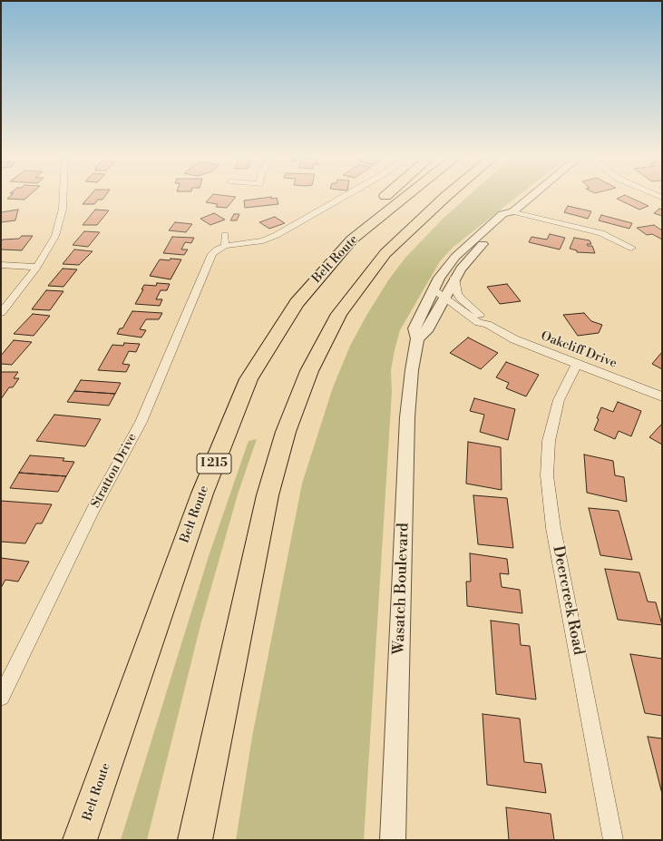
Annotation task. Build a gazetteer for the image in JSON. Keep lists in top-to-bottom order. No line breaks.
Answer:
{"streets":{"highway":["Belt Route","I 215"],"street":["Oakcliff Drive","Stratton Drive","Wasatch Boulevard","Deercreek Road"]},"crossings":[["Oakcliff Drive","Wasatch Boulevard"],["Oakcliff Drive","Deercreek Road"]]}
